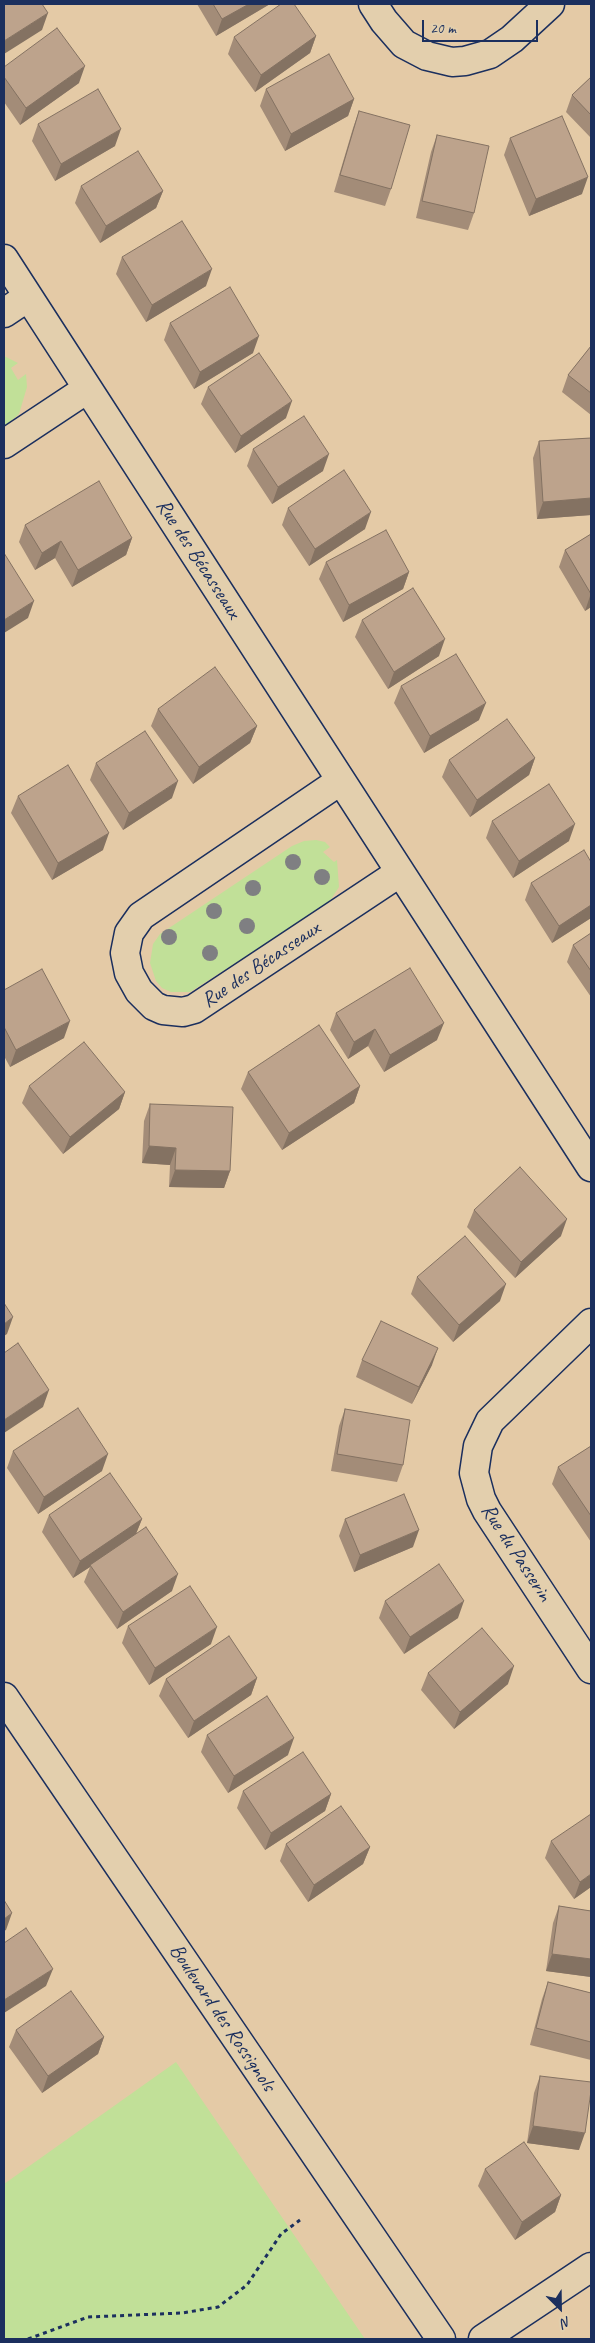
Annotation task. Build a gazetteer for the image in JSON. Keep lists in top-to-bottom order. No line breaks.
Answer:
{"streets":{"street":["Rue des Bécasseaux","Rue du Passerin","Boulevard des Rossignols"]},"scale_bar":"20 m","north":"bottom right"}
